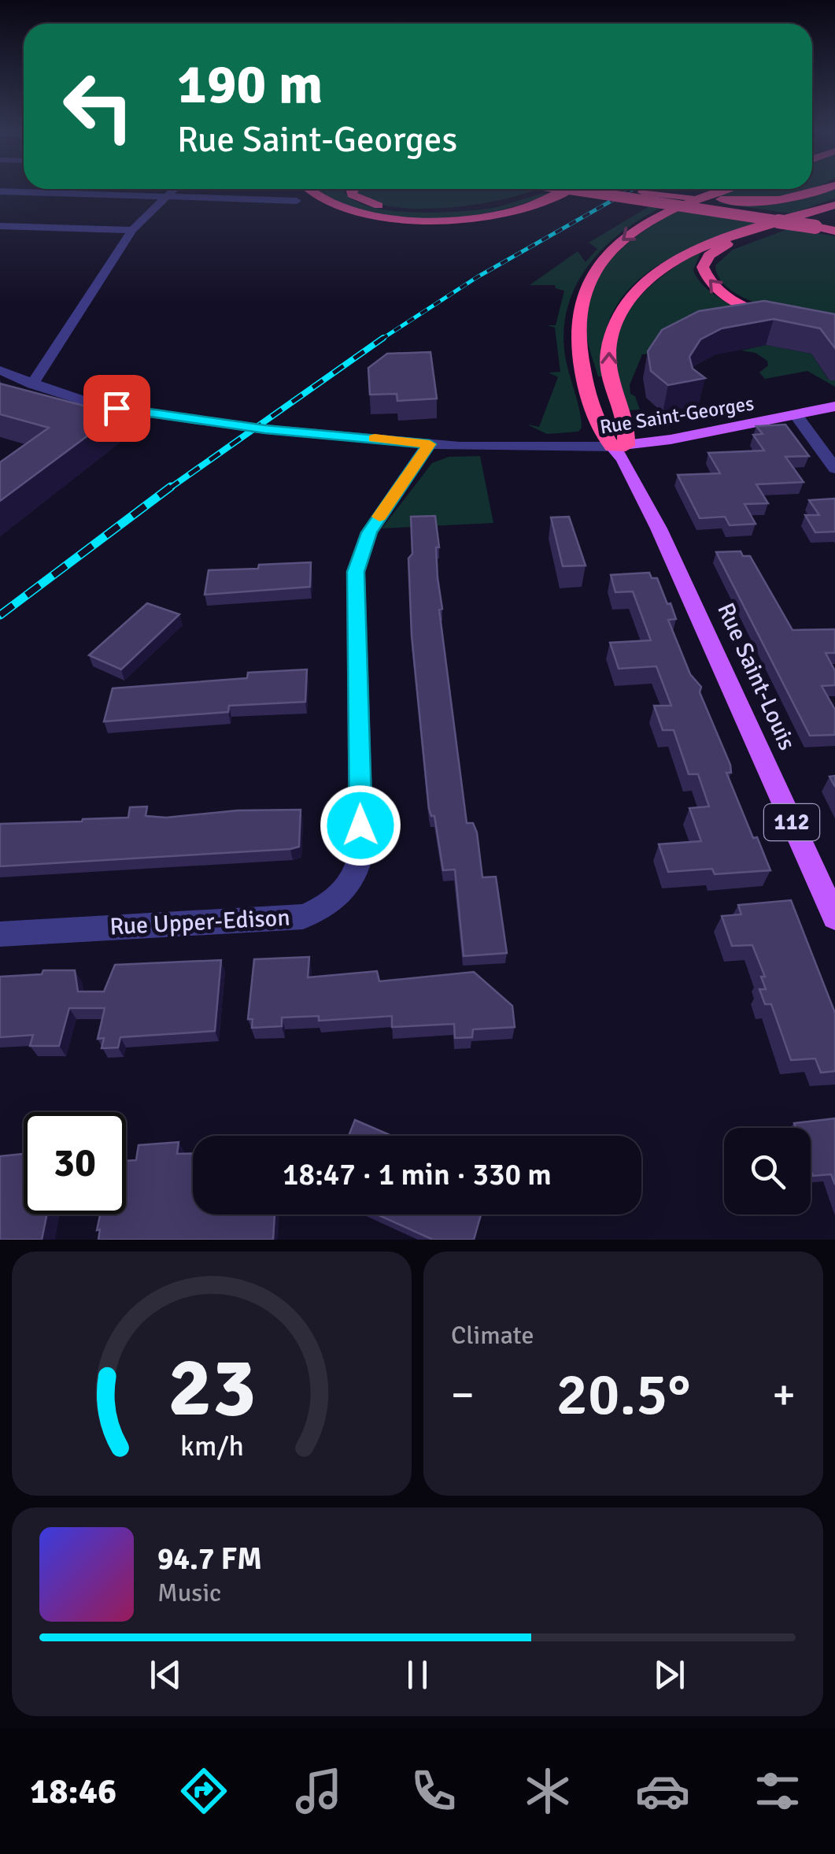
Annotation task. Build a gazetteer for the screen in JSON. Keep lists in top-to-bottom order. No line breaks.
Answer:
{"streets":{"main road":["Rue Saint-Georges","Rue Saint-Louis","112"],"street":["Rue Upper-Edison"]},"crossings":[["Rue Saint-Georges","Rue Saint-Louis"],["Rue Saint-Georges","Rue Upper-Edison"]],"page":{"turn":["190 m","Rue Saint-Georges"],"limit":"30","trip":"18:47 · 1 min · 330 m","tile":"Climate","heat":["−","20.5°","+"],"song":["94.7 FM","Music"],"tabs":"18:46","gauge":["23","km/h"]}}
